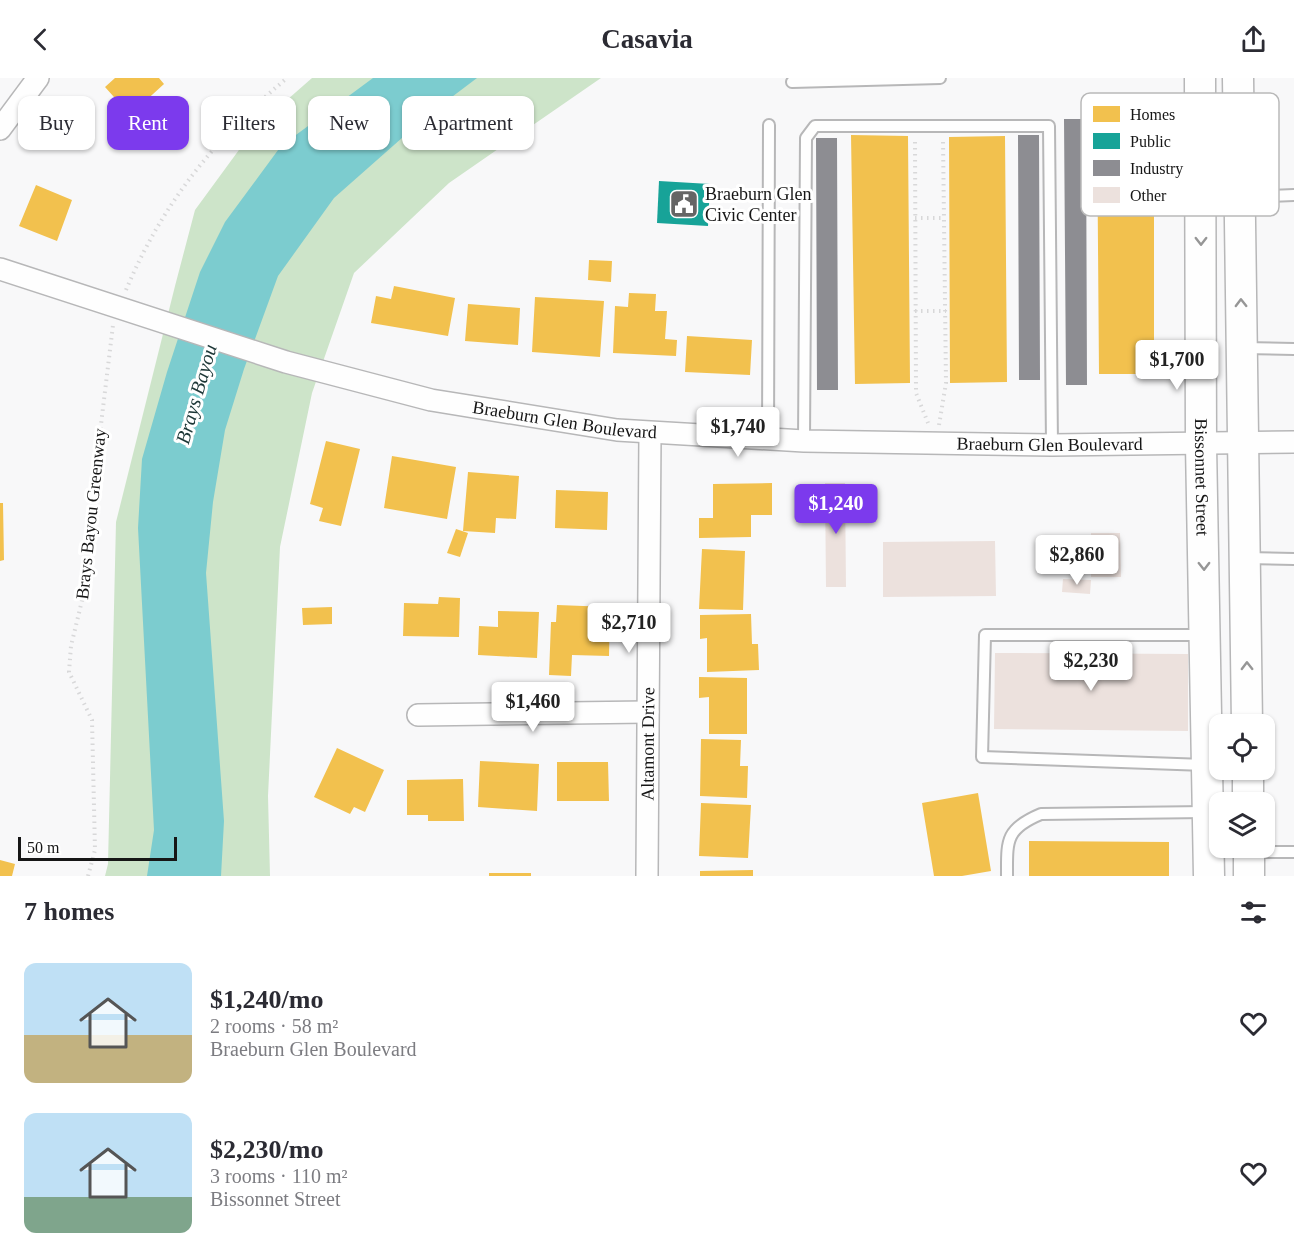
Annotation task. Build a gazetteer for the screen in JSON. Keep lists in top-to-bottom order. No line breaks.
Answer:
{"streets":{"main road":["Bissonnet Street"],"street":["Braeburn Glen Boulevard","Altamont Drive"],"path":["Brays Bayou Greenway"]},"crossings":[["Braeburn Glen Boulevard","Bissonnet Street"],["Braeburn Glen Boulevard","Altamont Drive"]],"water":["Brays Bayou"],"places":{"public building":["Braeburn Glen Civic Center"]},"legend":["Homes","Public","Industry","Other"],"scale_bar":"50 m","page":{"header":"Casavia","chip":["Buy","Rent","Filters","New","Apartment"],"price":["$1,700","$1,740","$1,240","$2,860","$2,710","$2,230","$1,460"],"scale":"50 m","heading":"7 homes","list":[{"name":"$1,240/mo","note":"2 rooms · 58 m² · Braeburn Glen Boulevard"},{"name":"$2,230/mo","note":"3 rooms · 110 m² · Bissonnet Street"}]}}
